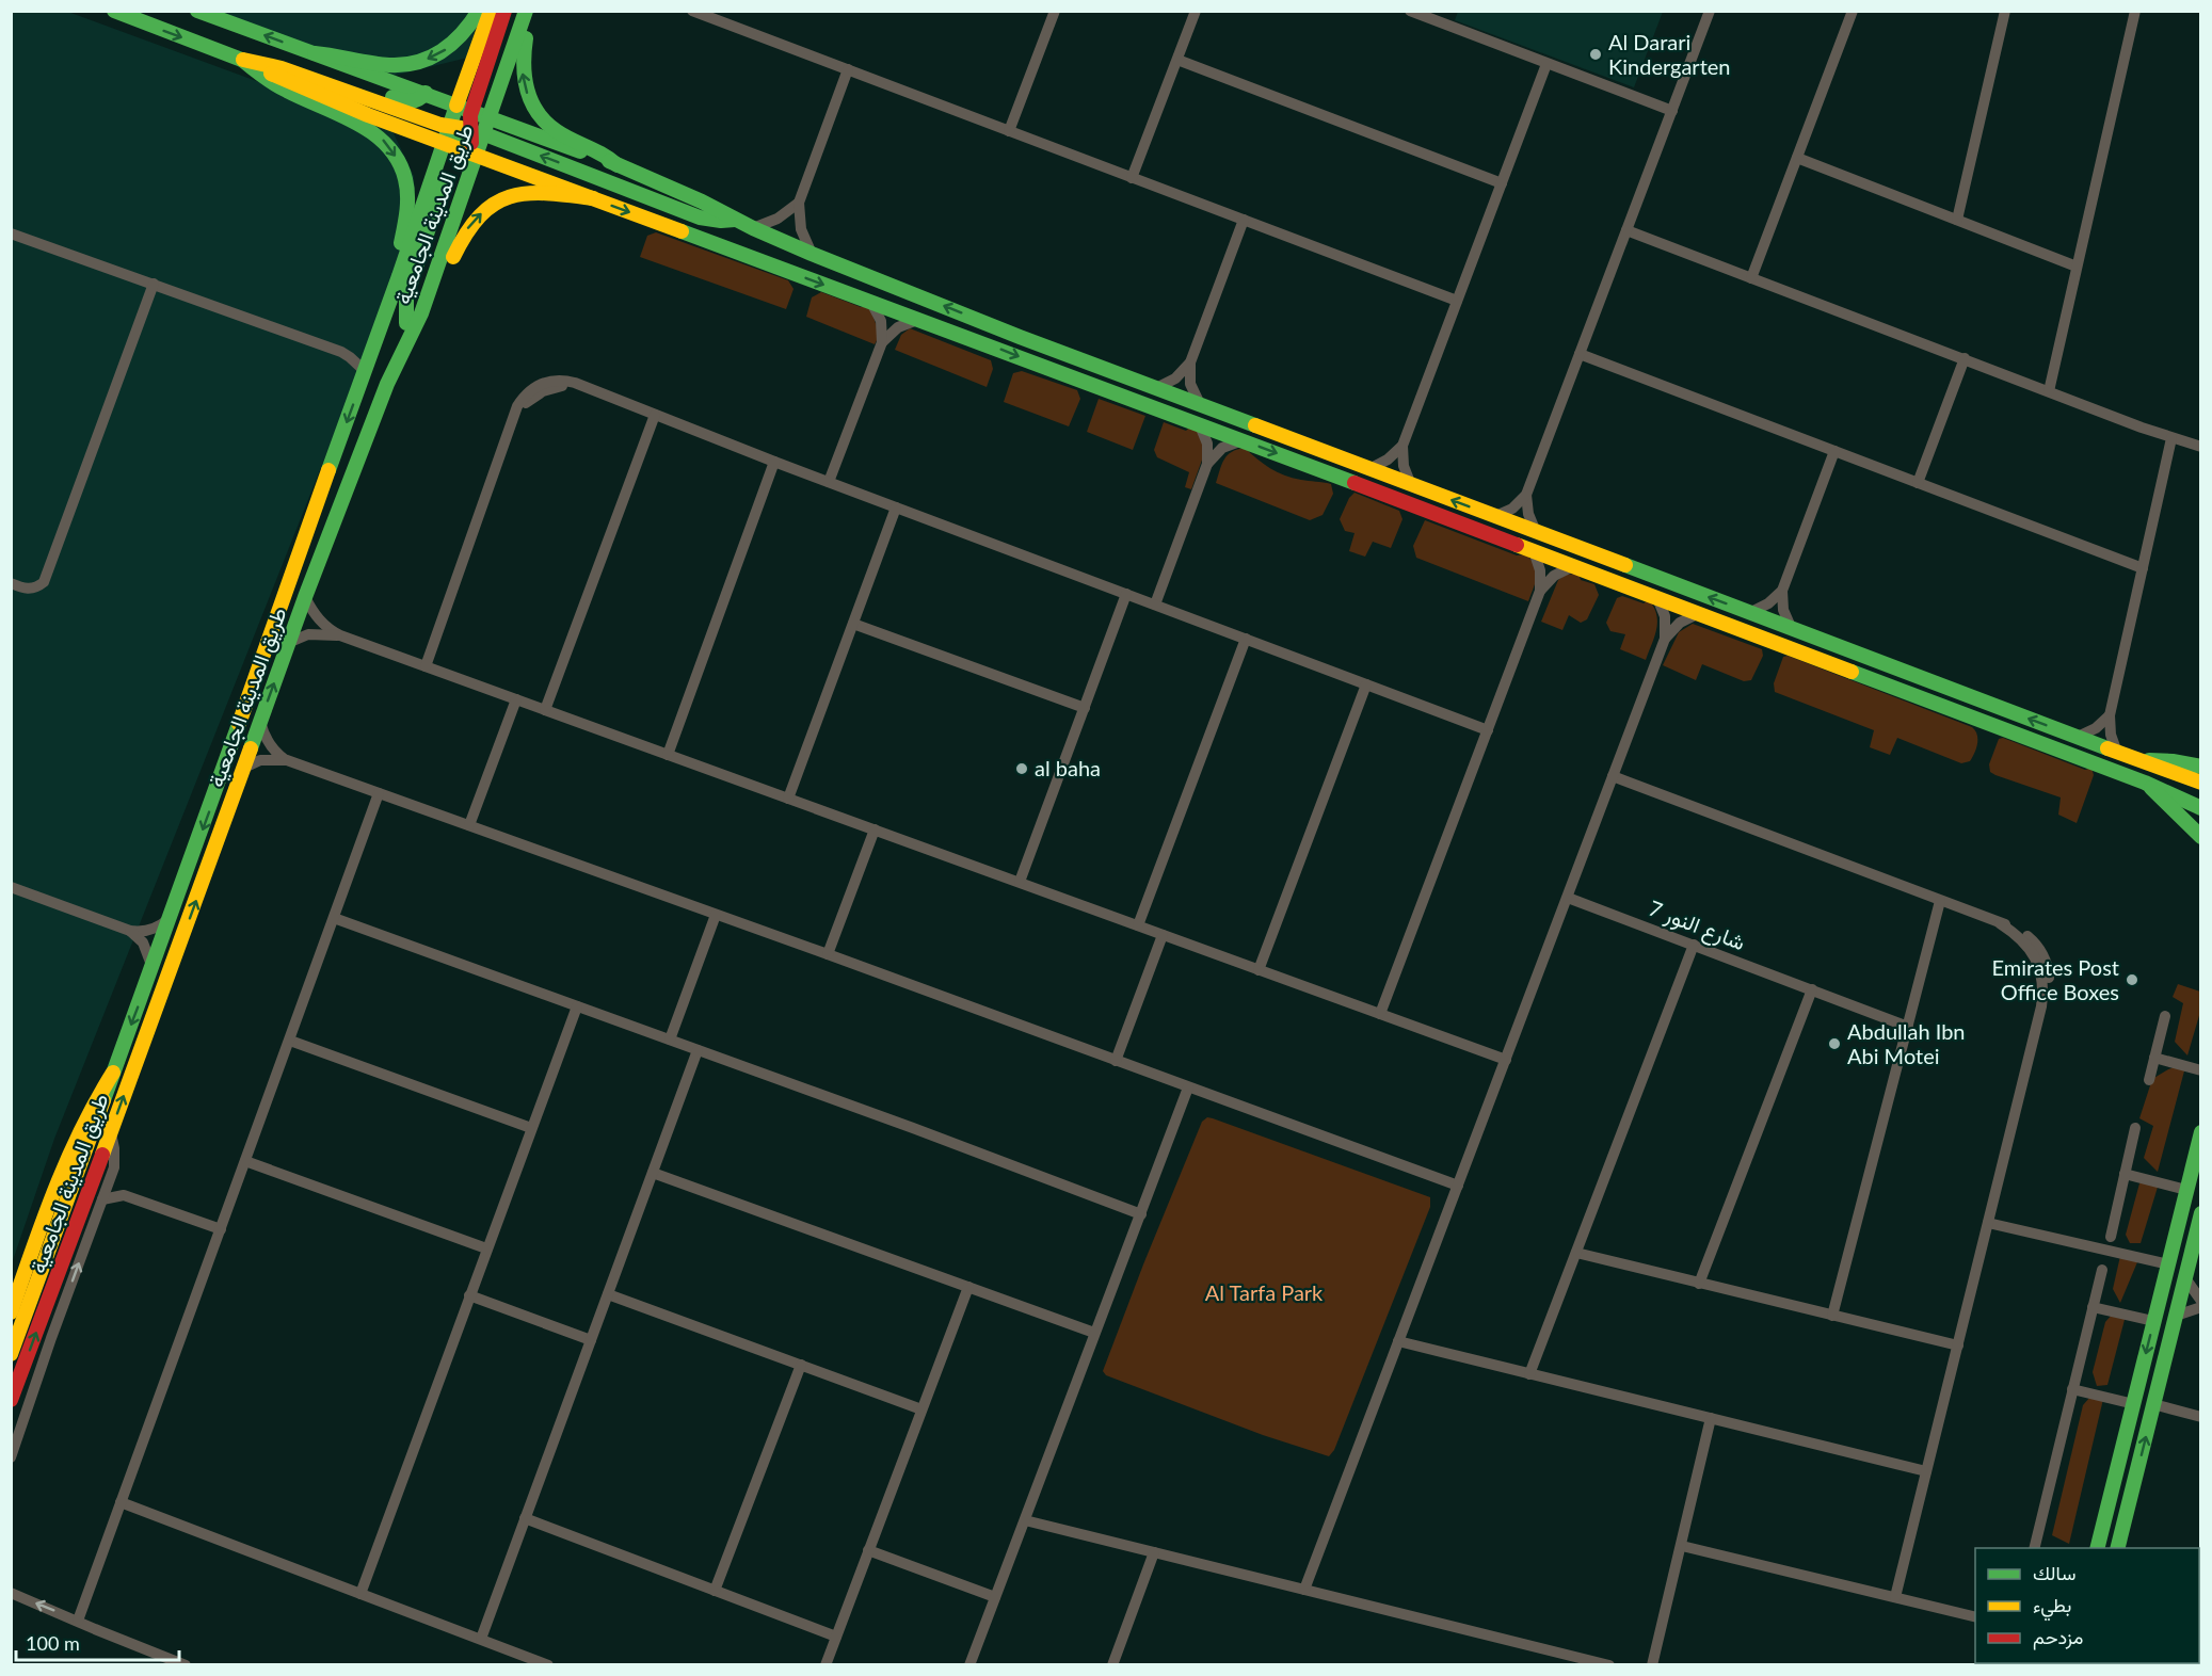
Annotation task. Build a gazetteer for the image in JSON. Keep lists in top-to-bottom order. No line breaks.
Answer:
{"streets":{"main road":["طريق المدينة الجامعية"],"street":["شارع النور 7"]},"parks":["Al Tarfa Park"],"places":["Al Darari Kindergarten","al baha","Emirates Post Office Boxes","Abdullah Ibn Abi Motei"],"legend":["سالك","بطيء","مزدحم"],"scale_bar":"100 m"}
